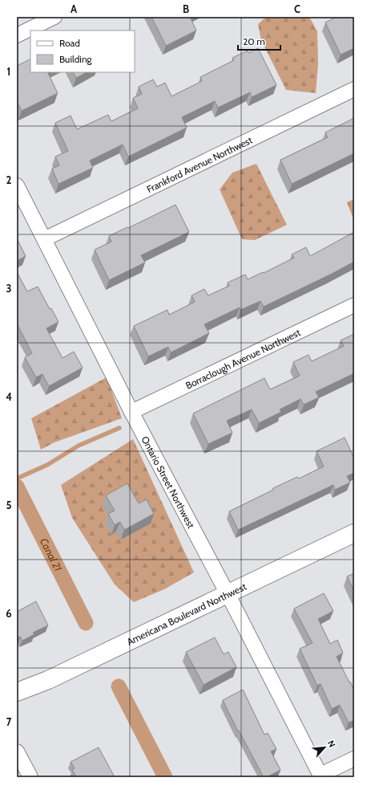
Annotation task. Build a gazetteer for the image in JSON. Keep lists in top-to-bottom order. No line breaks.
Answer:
{"streets":{"street":["Frankford Avenue Northwest","Borraclough Avenue Northwest","Ontario Street Northwest","Americana Boulevard Northwest"]},"crossings":[["Frankford Avenue Northwest","Ontario Street Northwest"],["Borraclough Avenue Northwest","Ontario Street Northwest"],["Ontario Street Northwest","Americana Boulevard Northwest"]],"water":["Canal 21"],"legend":["Road","Building"],"scale_bar":"20 m","north":"top right","grid":{"columns":["A","B","C"],"rows":["1","2","3","4","5","6","7"]}}
